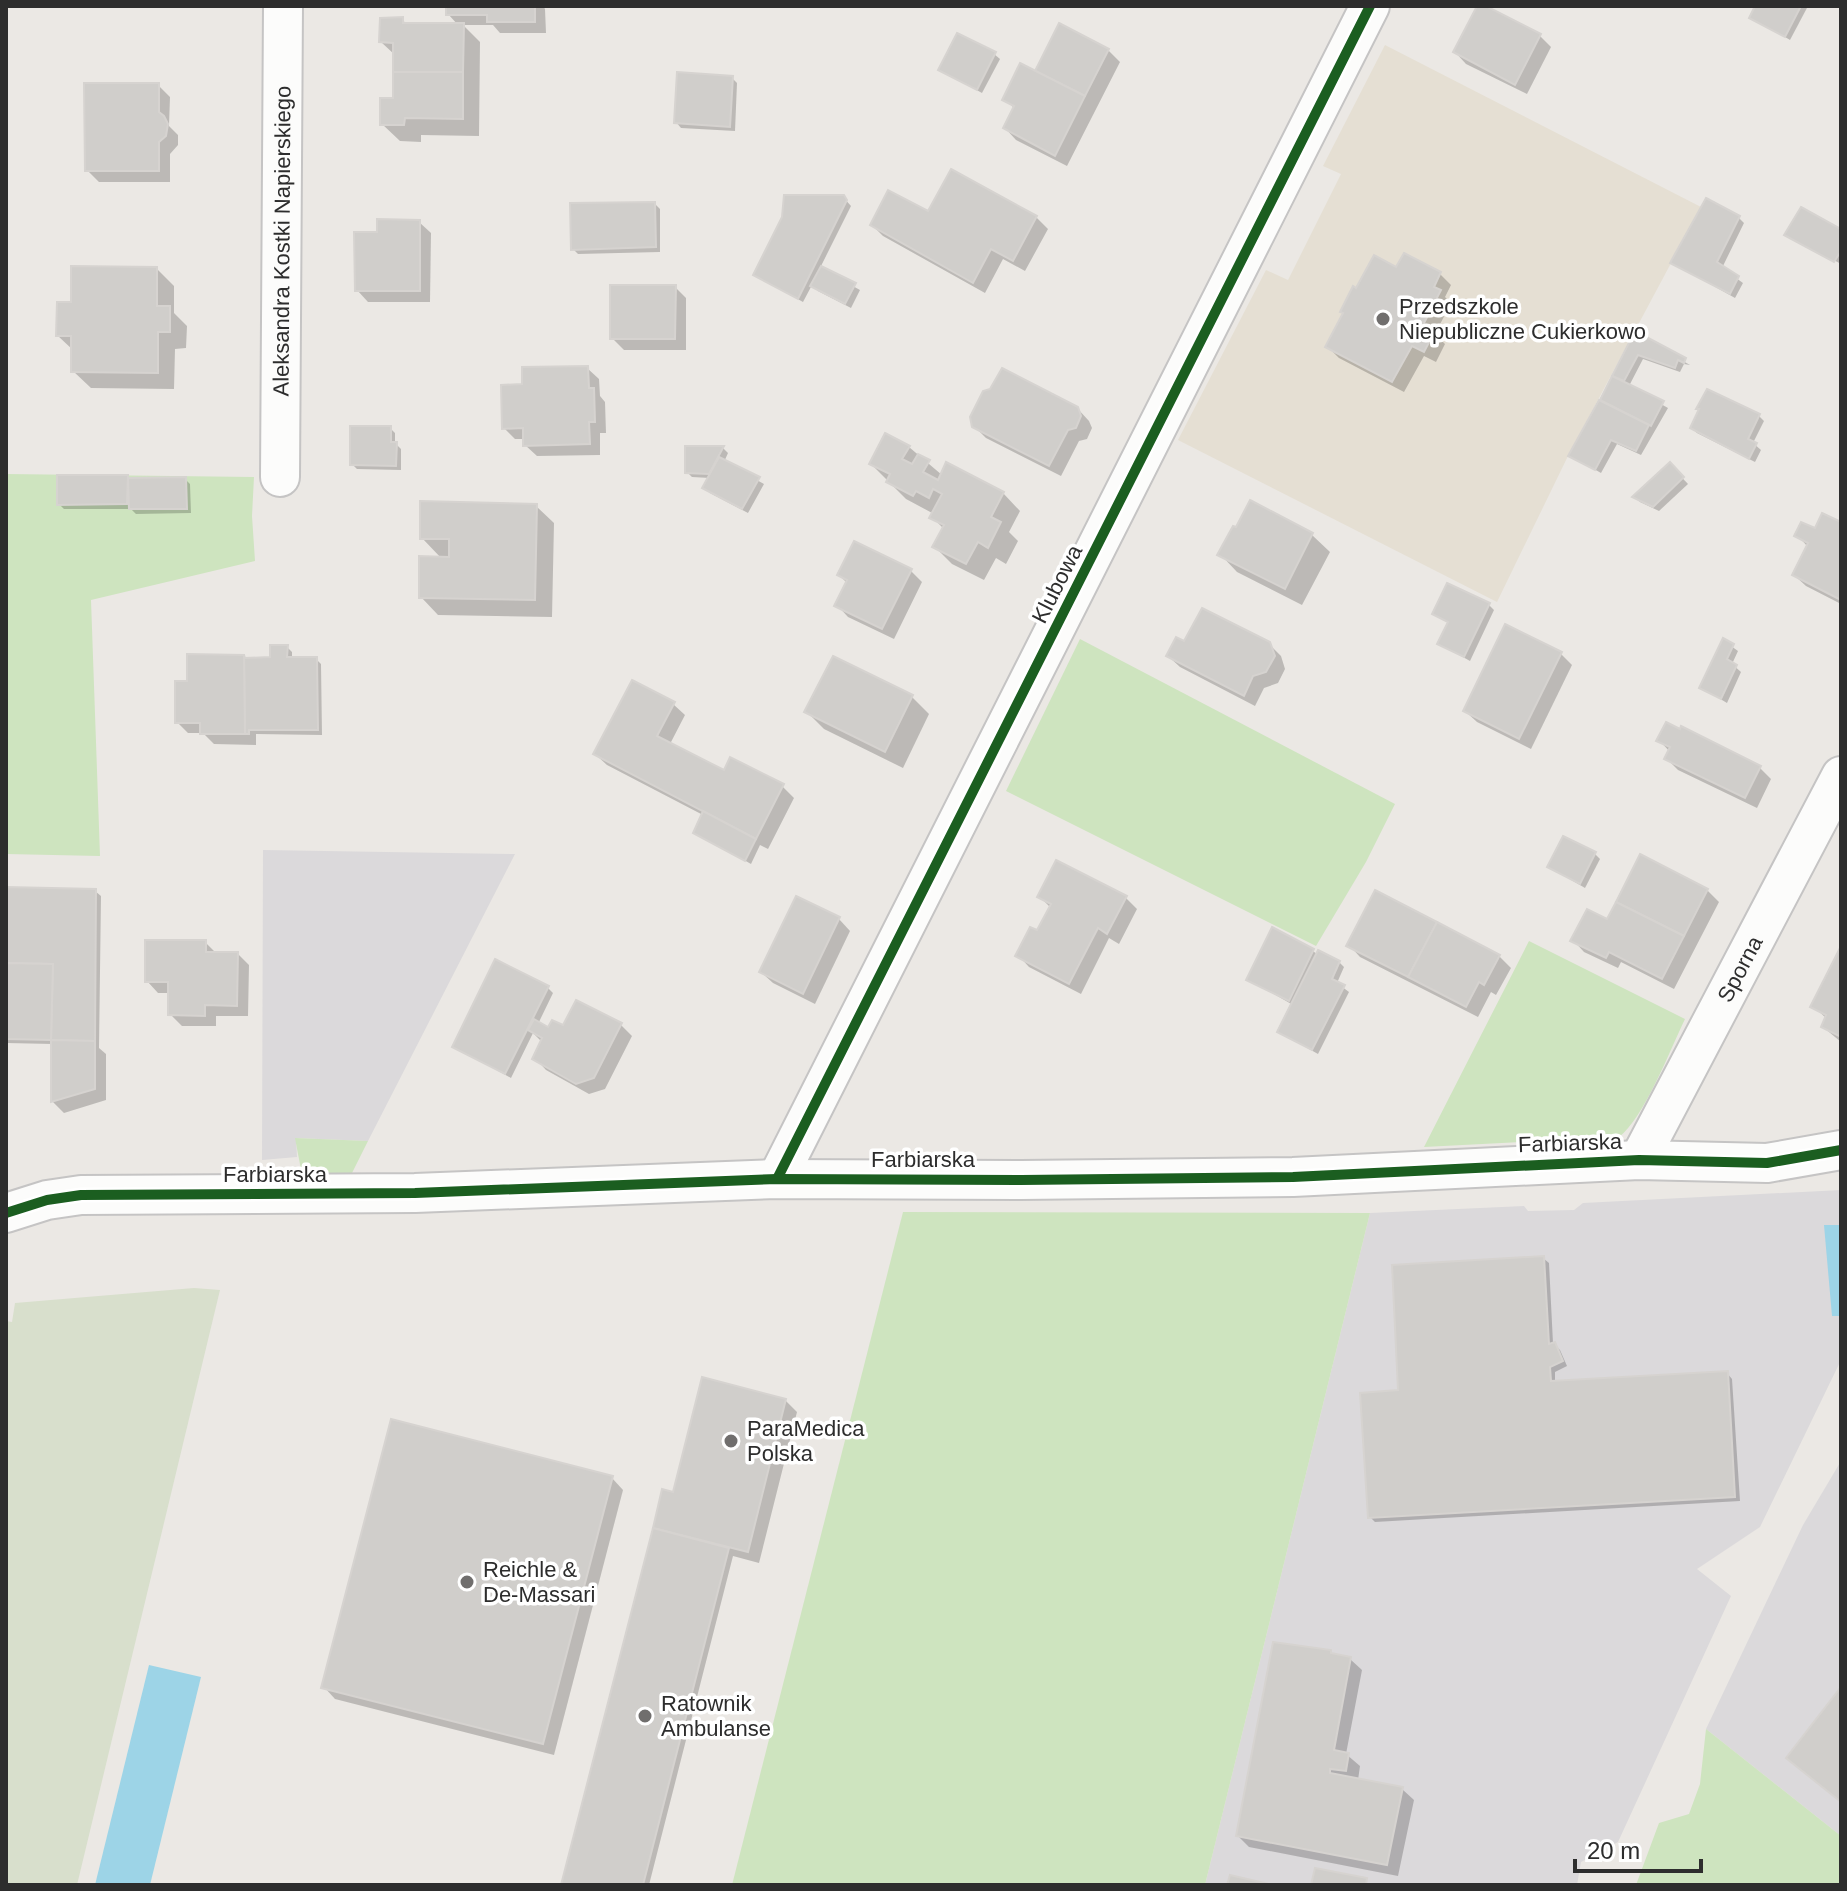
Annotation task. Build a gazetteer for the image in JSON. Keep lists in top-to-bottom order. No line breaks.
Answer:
{"streets":{"street":["Aleksandra Kostki Napierskiego","Klubowa","Sporna","Farbiarska"]},"crossings":[["Klubowa","Farbiarska"],["Sporna","Farbiarska"]],"places":["Przedszkole Niepubliczne Cukierkowo","ParaMedica Polska","Reichle & De-Massari","Ratownik Ambulanse"],"scale_bar":"20 m"}
